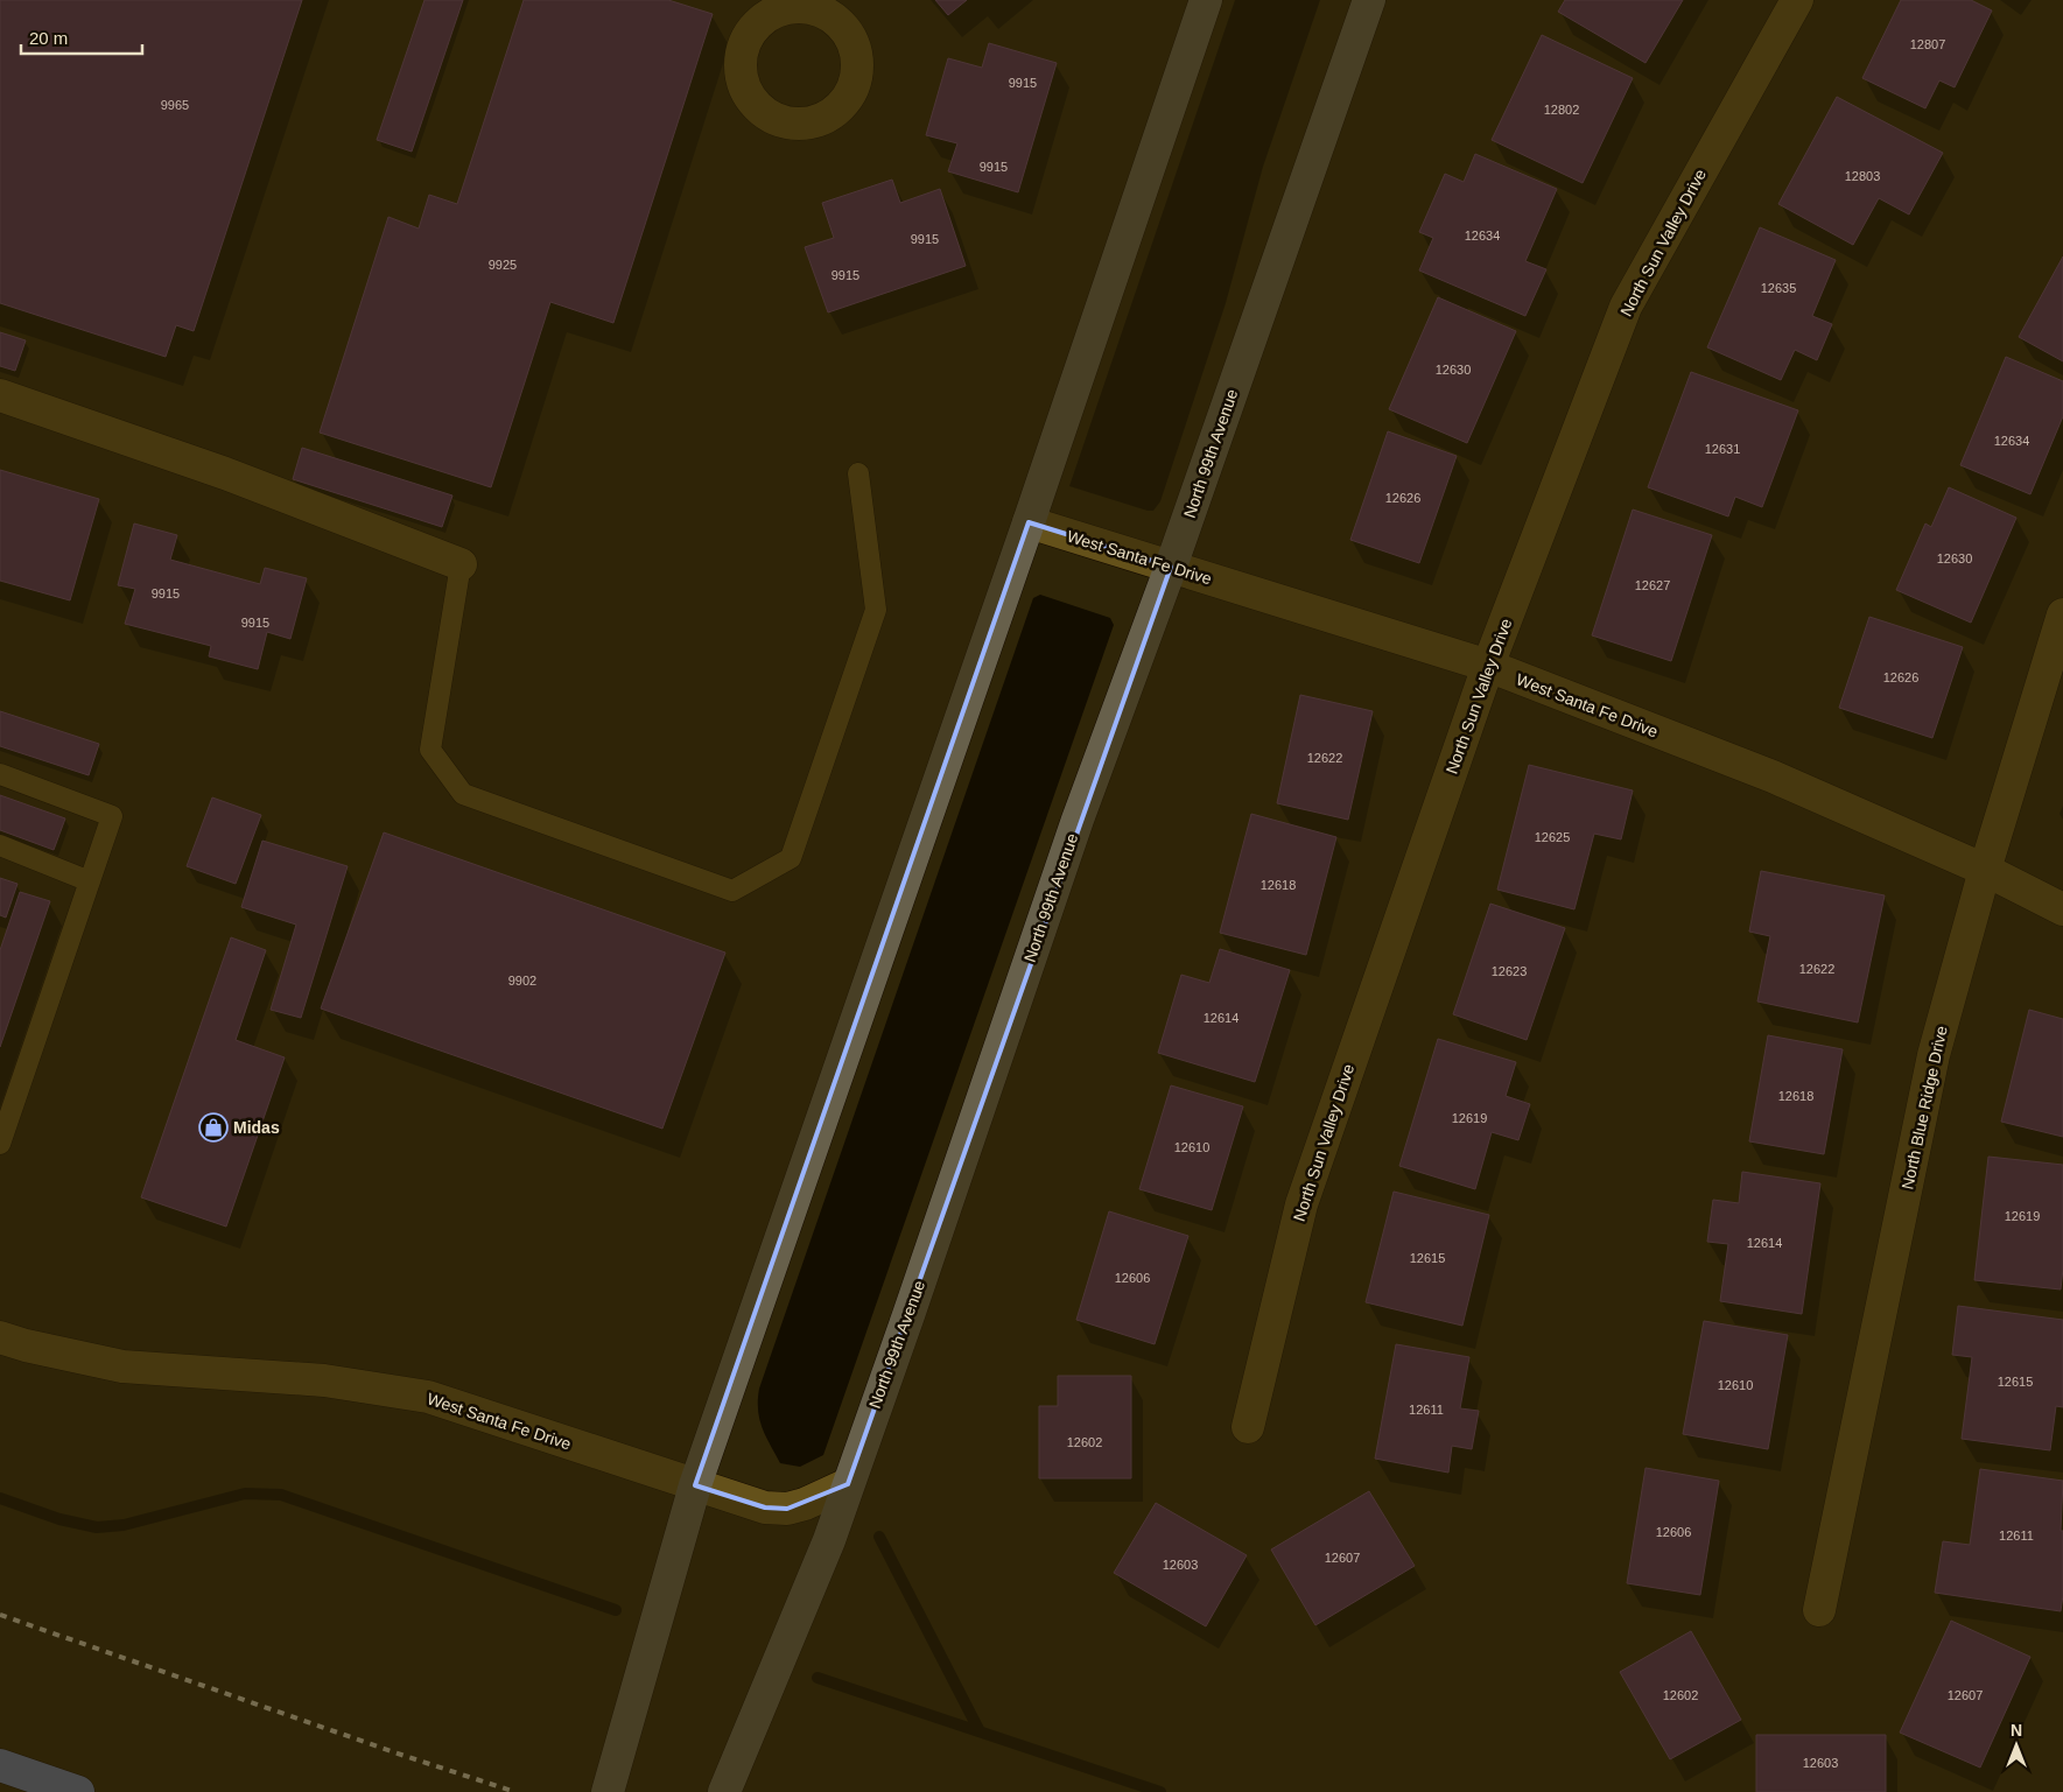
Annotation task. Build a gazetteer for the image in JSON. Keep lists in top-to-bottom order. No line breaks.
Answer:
{"streets":{"main road":["North 99th Avenue"],"street":["North Sun Valley Drive","West Santa Fe Drive","North Blue Ridge Drive"]},"crossings":[["North Sun Valley Drive","West Santa Fe Drive"],["North 99th Avenue","West Santa Fe Drive"],["West Santa Fe Drive","North Blue Ridge Drive"]],"places":{"shop":["Midas"]},"house_numbers":["12807","9915","9965","12802","9915","12803","12634","9915","9925","9915","12635","12630","12634","12631","12626","12630","12627","9915","9915","12626","12622","12625","12618","12622","12623","9902","12614","12618","12619","12610","12619","12614","12615","12606","12615","12610","12611","12602","12606","12611","12607","12603","12602","12607","12603"],"scale_bar":"20 m","north":"top"}
